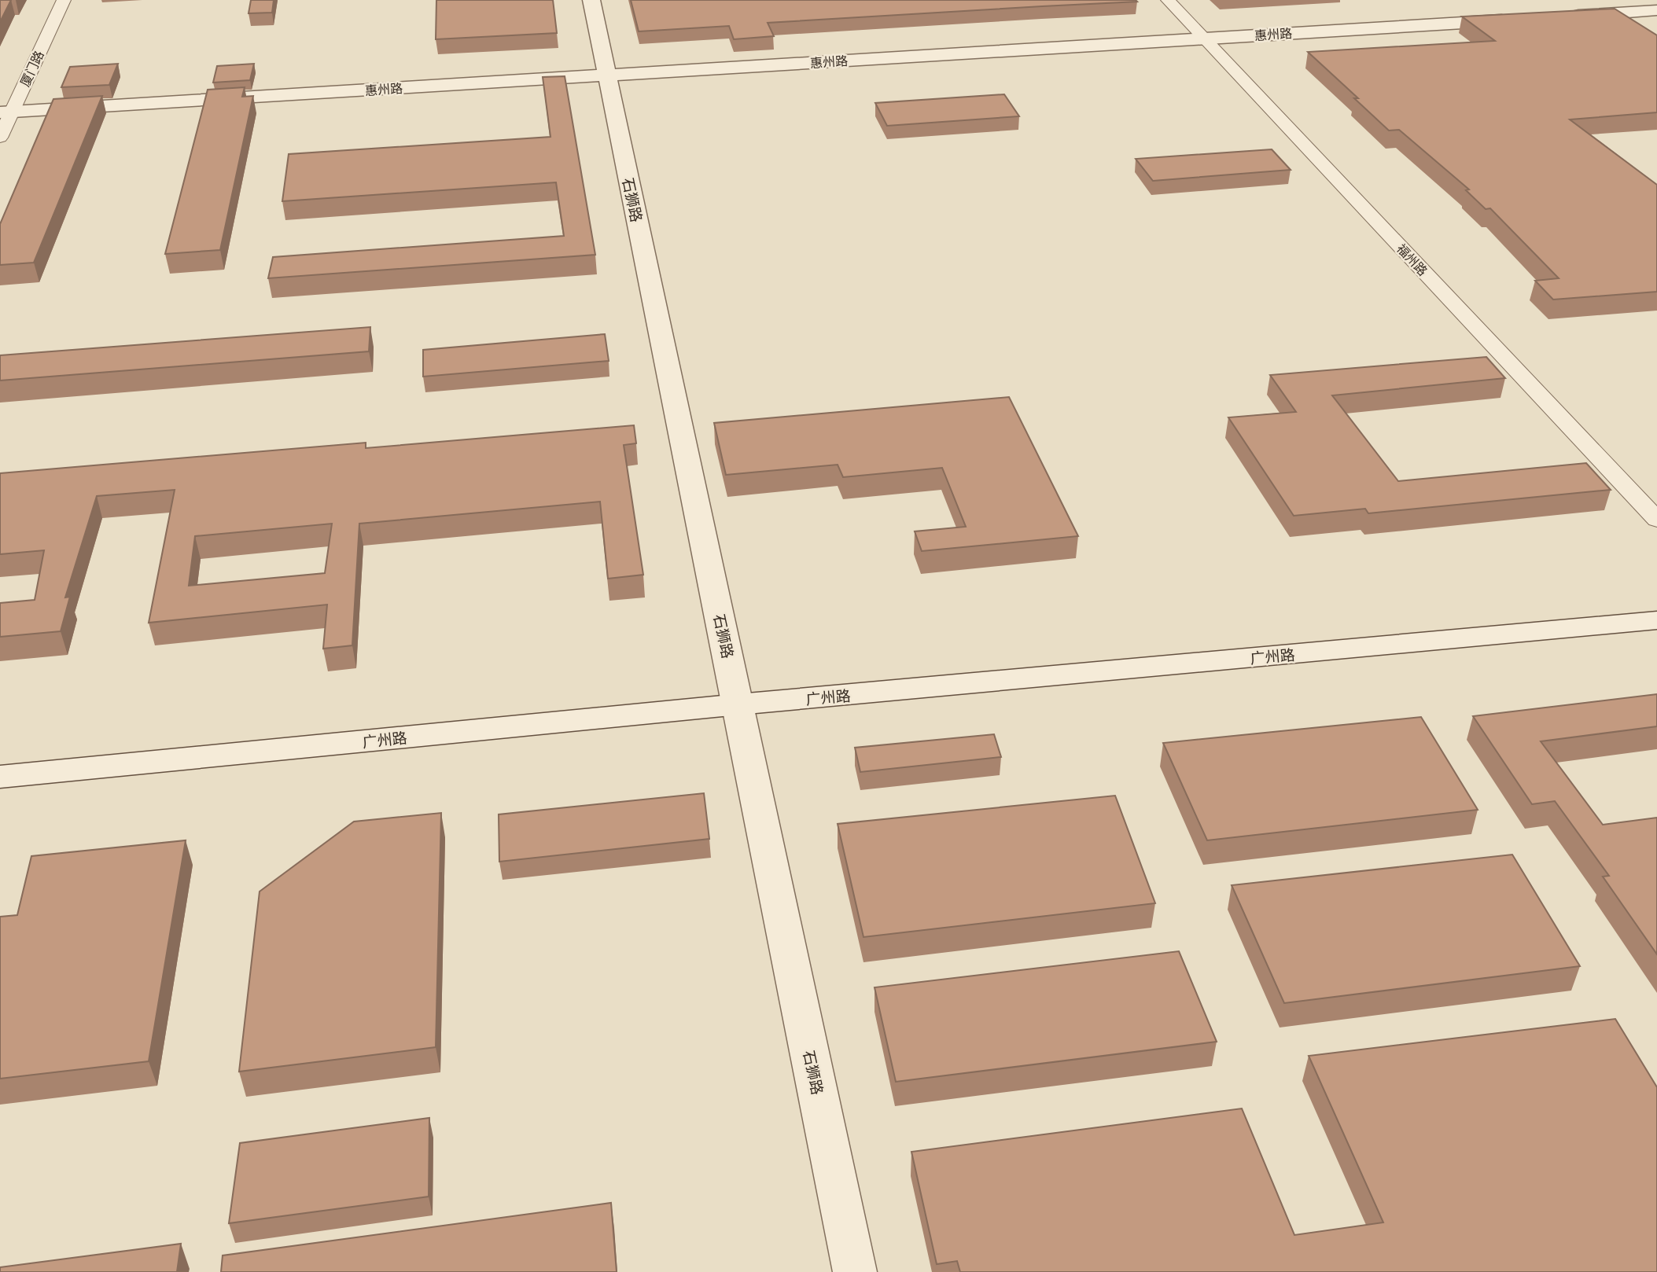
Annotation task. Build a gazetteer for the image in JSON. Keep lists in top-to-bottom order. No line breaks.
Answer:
{"streets":{"street":["惠州路","厦门路","石狮路","福州路","广州路"]},"crossings":[["石狮路","广州路"]]}
